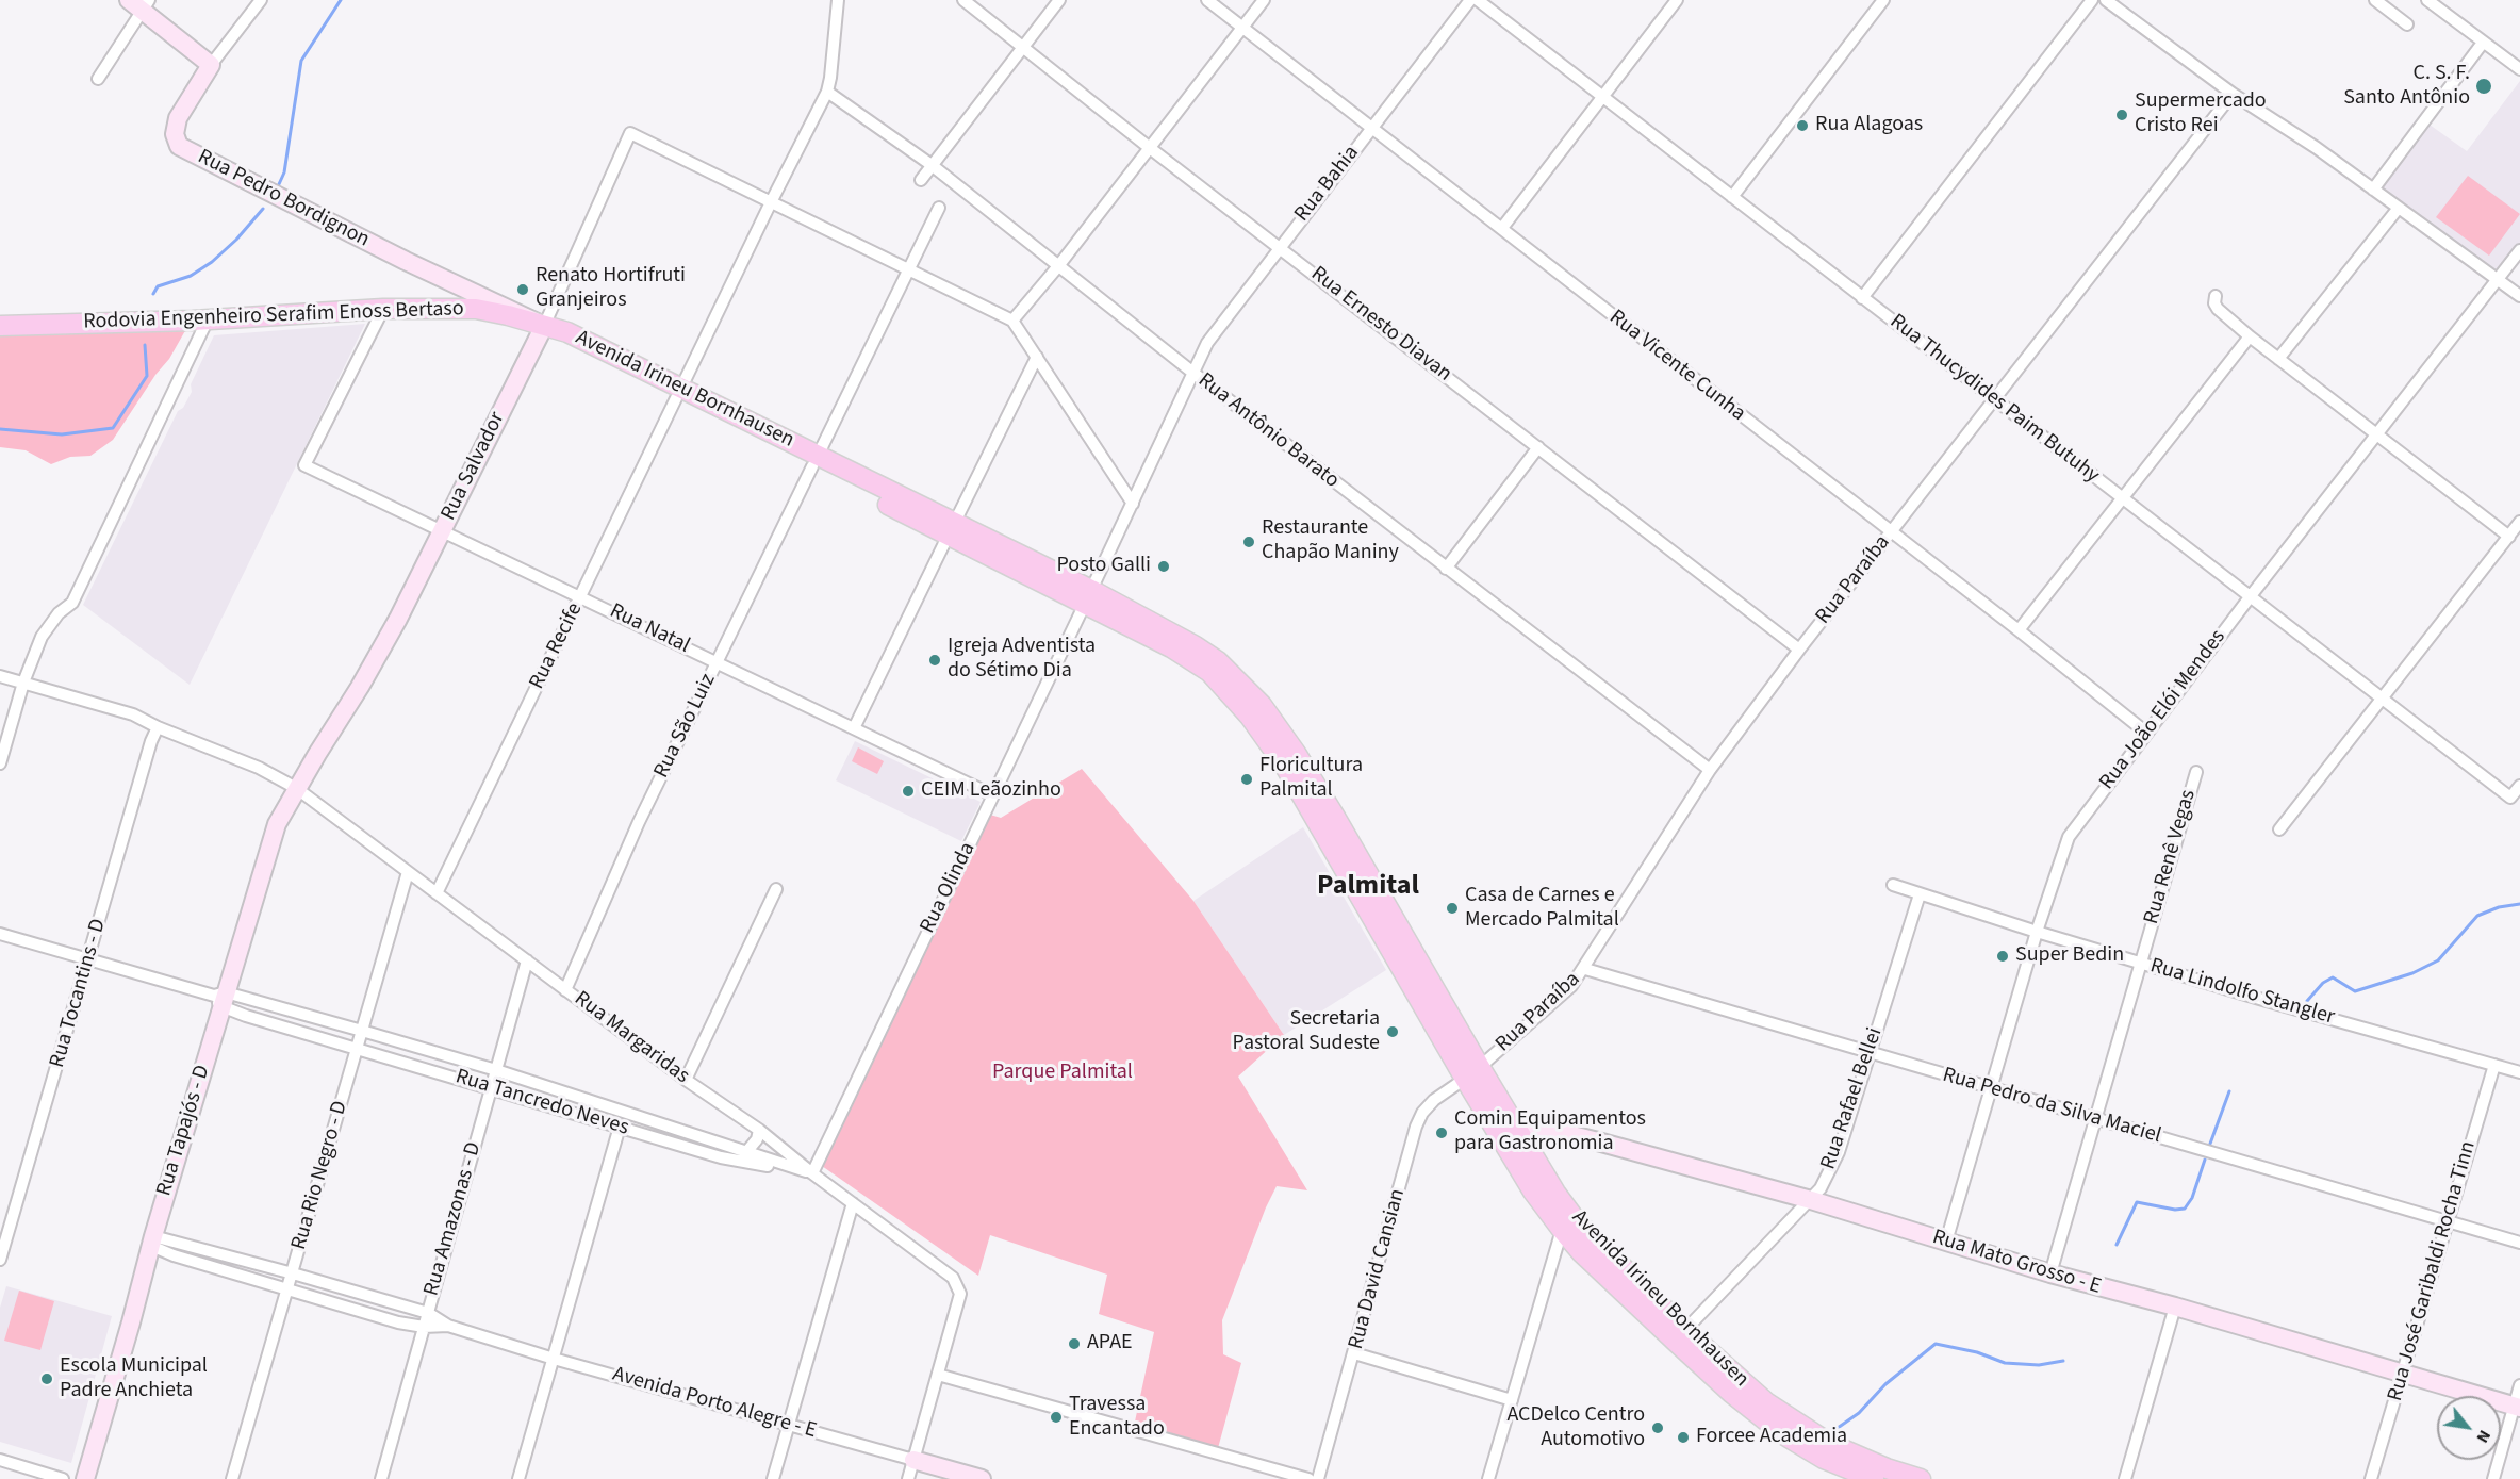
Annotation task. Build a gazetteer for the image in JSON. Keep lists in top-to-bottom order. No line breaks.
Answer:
{"streets":{"main road":["Rodovia Engenheiro Serafim Enoss Bertaso","Avenida Irineu Bornhausen"],"street":["Rua Bahia","Rua Pedro Bordignon","Rua Ernesto Diavan","Rua Vicente Cunha","Rua Thucydides Paim Butuhy","Rua Antônio Barato","Rua Salvador","Rua Paraíba","Rua Natal","Rua Recife","Rua João Elói Mendes","Rua São Luiz","Rua Renê Vegas","Rua Olinda","Rua Lindolfo Stangler","Rua Tocantins - D","Rua Margaridas","Rua Rafael Bellei","Rua Tancredo Neves","Rua Pedro da Silva Maciel","Rua Tapajós - D","Rua Rio Negro - D","Rua Amazonas - D","Rua Mato Grosso - E","Rua David Cansian","Rua José Garibaldi Rocha Tinn","Avenida Porto Alegre - E"]},"crossings":[["Rua Bahia","Rua Ernesto Diavan"],["Rua Bahia","Rua Vicente Cunha"],["Rua Bahia","Rua Antônio Barato"],["Rua Bahia","Rua Olinda"],["Rua Pedro Bordignon","Rodovia Engenheiro Serafim Enoss Bertaso"],["Rua Pedro Bordignon","Avenida Irineu Bornhausen"],["Rua Pedro Bordignon","Rua Salvador"],["Rodovia Engenheiro Serafim Enoss Bertaso","Avenida Irineu Bornhausen"],["Rodovia Engenheiro Serafim Enoss Bertaso","Rua Salvador"],["Rodovia Engenheiro Serafim Enoss Bertaso","Rua Natal"],["Rua Ernesto Diavan","Rua Paraíba"],["Rua Vicente Cunha","Rua Paraíba"],["Rua Vicente Cunha","Rua João Elói Mendes"],["Avenida Irineu Bornhausen","Rua Salvador"],["Avenida Irineu Bornhausen","Rua Paraíba"],["Avenida Irineu Bornhausen","Rua Recife"],["Avenida Irineu Bornhausen","Rua São Luiz"],["Avenida Irineu Bornhausen","Rua Olinda"],["Avenida Irineu Bornhausen","Rua Rafael Bellei"],["Avenida Irineu Bornhausen","Rua Mato Grosso - E"],["Avenida Irineu Bornhausen","Rua David Cansian"],["Rua Thucydides Paim Butuhy","Rua Paraíba"],["Rua Thucydides Paim Butuhy","Rua João Elói Mendes"],["Rua Antônio Barato","Rua Paraíba"],["Rua Antônio Barato","Rua Recife"],["Rua Antônio Barato","Rua Olinda"],["Rua Salvador","Rua Natal"],["Rua Salvador","Rua Recife"],["Rua Salvador","Rua Margaridas"],["Rua Salvador","Rua Tapajós - D"],["Rua Paraíba","Rua Pedro da Silva Maciel"],["Rua Paraíba","Rua David Cansian"],["Rua Natal","Rua Recife"],["Rua Natal","Rua São Luiz"],["Rua Natal","Rua Olinda"],["Rua Recife","Rua Margaridas"],["Rua João Elói Mendes","Rua Lindolfo Stangler"],["Rua João Elói Mendes","Rua Pedro da Silva Maciel"],["Rua João Elói Mendes","Rua Mato Grosso - E"],["Rua São Luiz","Rua Margaridas"],["Rua Renê Vegas","Rua Lindolfo Stangler"],["Rua Renê Vegas","Rua Pedro da Silva Maciel"],["Rua Renê Vegas","Rua Mato Grosso - E"],["Rua Olinda","Rua Margaridas"],["Rua Olinda","Rua Tancredo Neves"],["Rua Lindolfo Stangler","Rua Rafael Bellei"],["Rua Lindolfo Stangler","Rua José Garibaldi Rocha Tinn"],["Rua Tocantins - D","Rua Margaridas"],["Rua Tocantins - D","Rua Tancredo Neves"],["Rua Margaridas","Rua Tancredo Neves"],["Rua Margaridas","Rua Tapajós - D"],["Rua Margaridas","Rua Rio Negro - D"],["Rua Margaridas","Rua Amazonas - D"],["Rua Rafael Bellei","Rua Pedro da Silva Maciel"],["Rua Rafael Bellei","Rua Mato Grosso - E"],["Rua Tancredo Neves","Rua Tapajós - D"],["Rua Tancredo Neves","Rua Rio Negro - D"],["Rua Tancredo Neves","Rua Amazonas - D"],["Rua Pedro da Silva Maciel","Rua José Garibaldi Rocha Tinn"],["Rua Tapajós - D","Avenida Porto Alegre - E"],["Rua Rio Negro - D","Avenida Porto Alegre - E"],["Rua Amazonas - D","Avenida Porto Alegre - E"],["Rua Mato Grosso - E","Rua José Garibaldi Rocha Tinn"]],"districts":["Palmital"],"parks":["Parque Palmital"],"places":["C. S. F. Santo Antônio","Supermercado Cristo Rei","Rua Alagoas","Renato Hortifruti Granjeiros","Restaurante Chapão Maniny","Posto Galli","Igreja Adventista do Sétimo Dia","Floricultura Palmital","CEIM Leãozinho","Casa de Carnes e Mercado Palmital","Super Bedin","Secretaria Pastoral Sudeste","Comin Equipamentos para Gastronomia","APAE","Escola Municipal Padre Anchieta","Travessa Encantado","ACDelco Centro Automotivo","Forcee Academia"],"north":"bottom right"}
